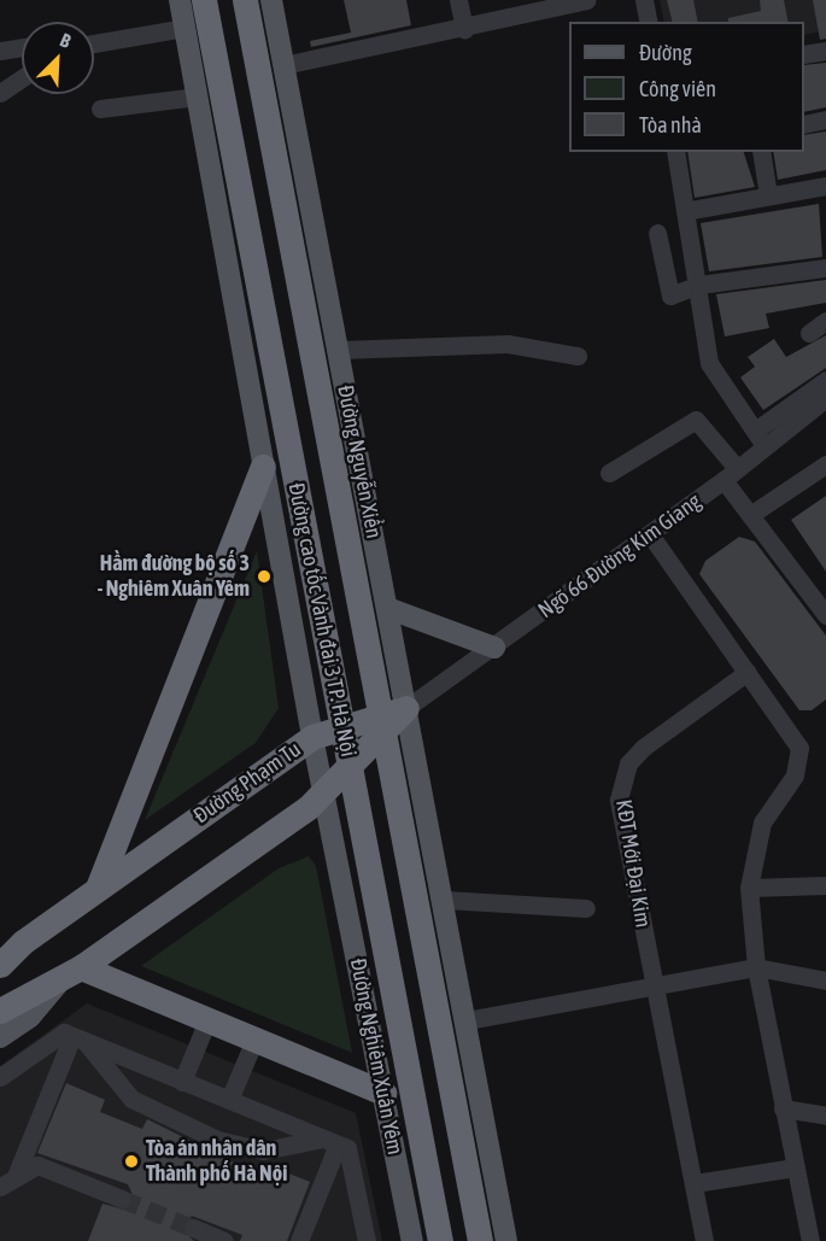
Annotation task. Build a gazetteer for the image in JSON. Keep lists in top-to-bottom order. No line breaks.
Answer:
{"streets":{"highway":["Đường cao tốc Vành đai 3 TP. Hà Nội","Đường Phạm Tu"],"main road":["Đường Nguyễn Xiển","Đường Nghiêm Xuân Yêm"],"street":["Ngõ 66 Đường Kim Giang","KĐT Mới Đại Kim"]},"crossings":[["Đường Nguyễn Xiển","Ngõ 66 Đường Kim Giang"],["Đường Nguyễn Xiển","Đường Phạm Tu"],["Ngõ 66 Đường Kim Giang","Đường Phạm Tu"]],"places":["Hầm đường bộ số 3 - Nghiêm Xuân Yêm","Tòa án nhân dân Thành phố Hà Nội"],"legend":["Đường","Công viên","Tòa nhà"],"north":"top right"}
